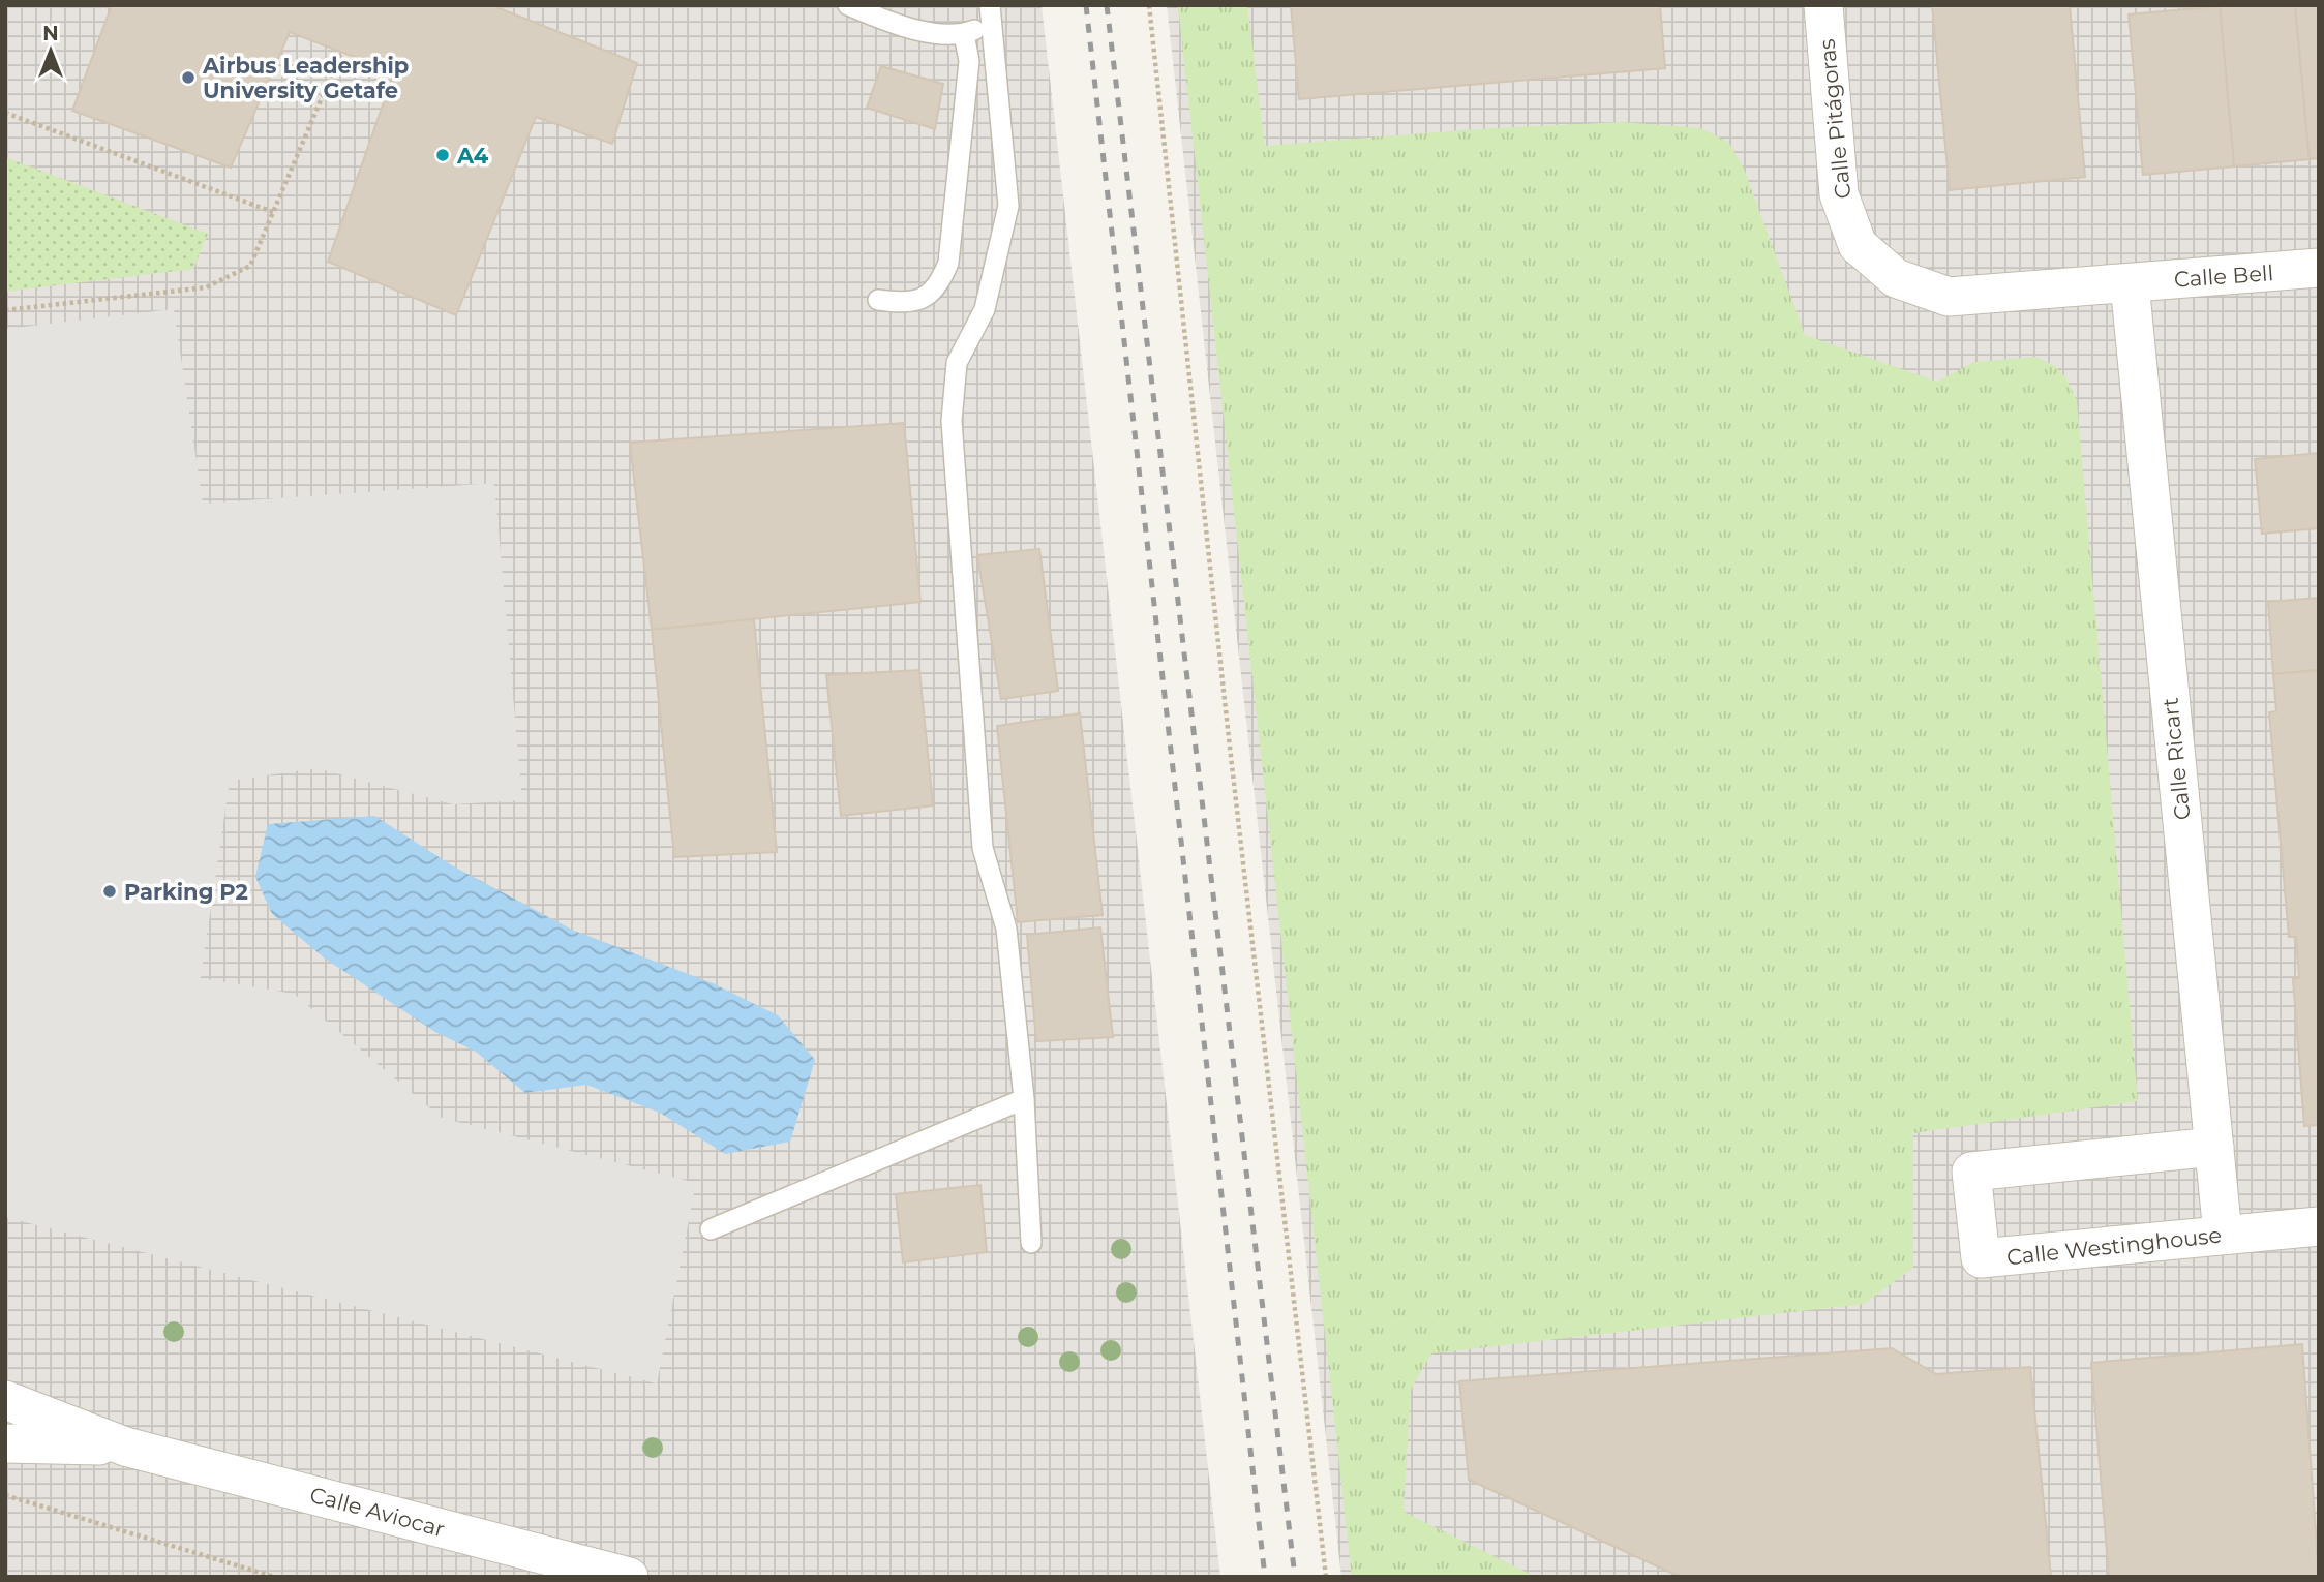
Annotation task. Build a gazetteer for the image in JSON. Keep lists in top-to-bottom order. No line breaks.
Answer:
{"streets":{"street":["Calle Pitágoras","Calle Bell","Calle Ricart","Calle Westinghouse","Calle Aviocar"]},"crossings":[["Calle Pitágoras","Calle Bell"],["Calle Pitágoras","Calle Ricart"],["Calle Bell","Calle Ricart"],["Calle Ricart","Calle Westinghouse"]],"places":["Airbus Leadership University Getafe","A4","Parking P2"],"north":"top"}
